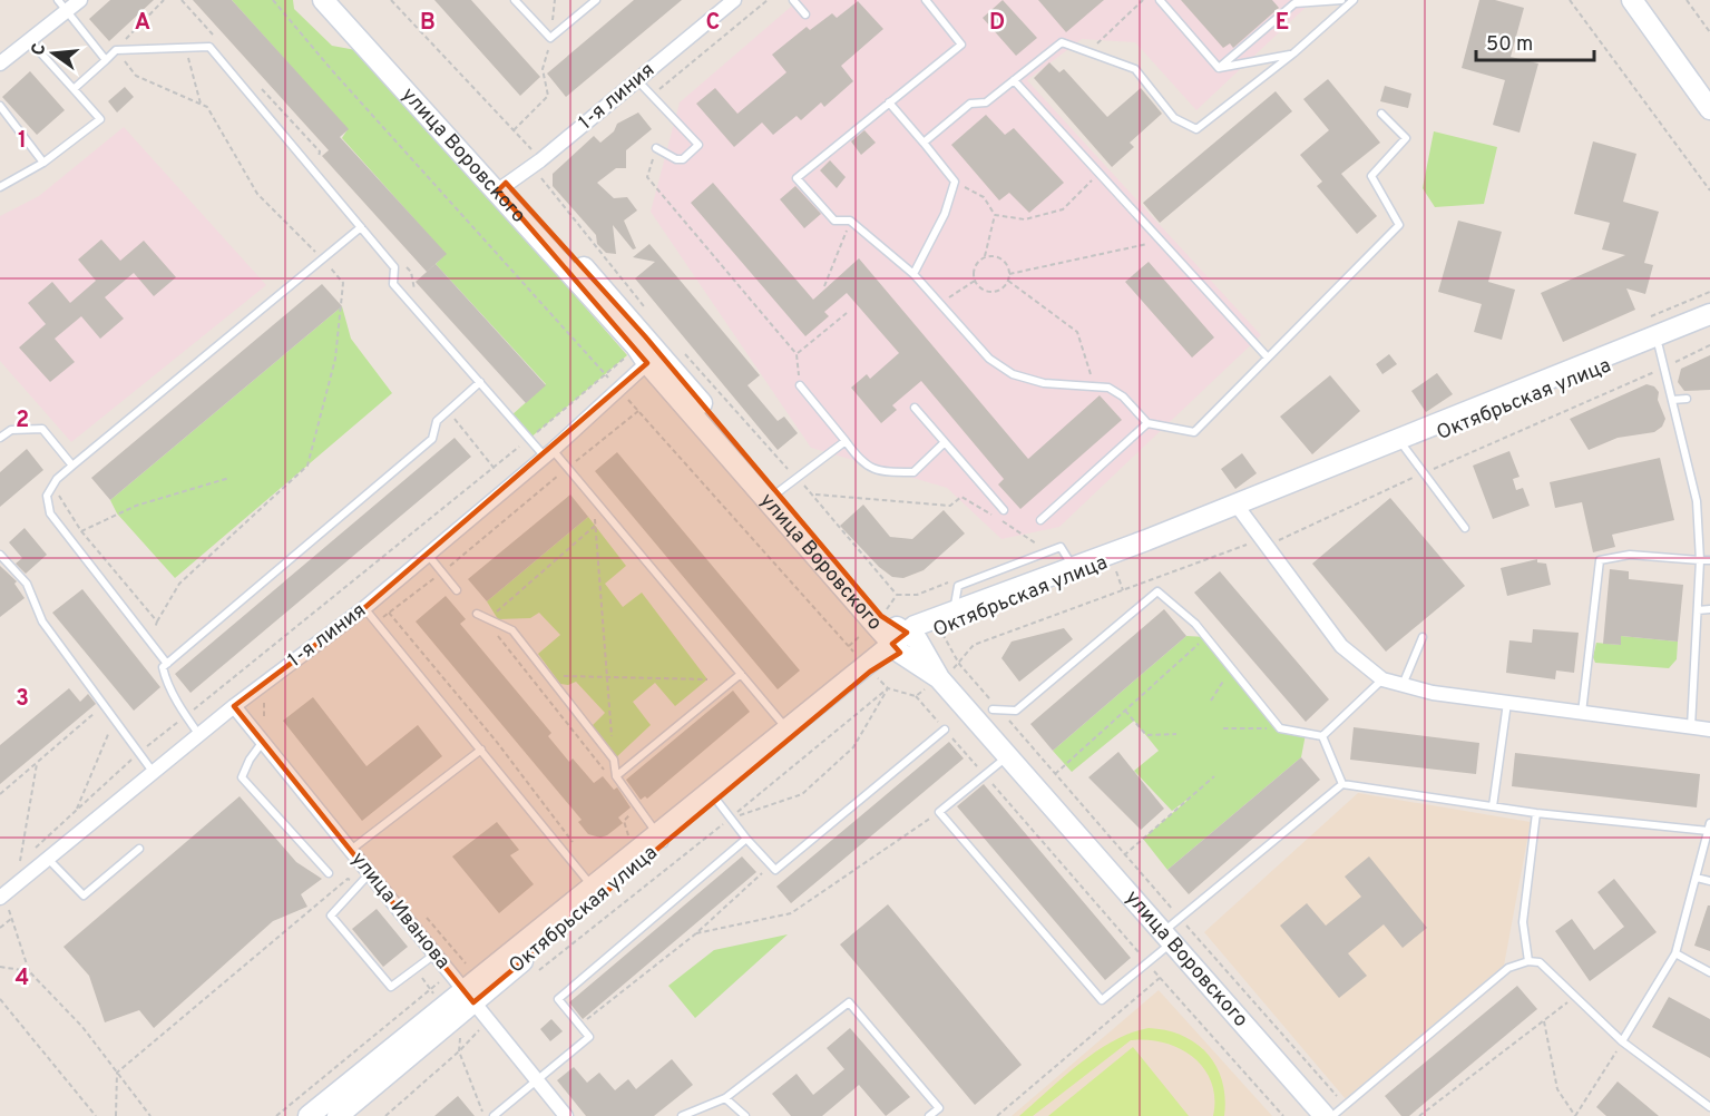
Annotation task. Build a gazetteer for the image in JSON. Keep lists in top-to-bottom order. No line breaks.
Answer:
{"streets":{"street":["1-я линия","улица Воровского","Октябрьская улица","улица Иванова"]},"crossings":[["1-я линия","улица Воровского"],["1-я линия","улица Иванова"],["улица Воровского","Октябрьская улица"],["Октябрьская улица","улица Иванова"]],"scale_bar":"50 m","north":"left","grid":{"columns":["A","B","C","D","E"],"rows":["1","2","3","4"]}}
